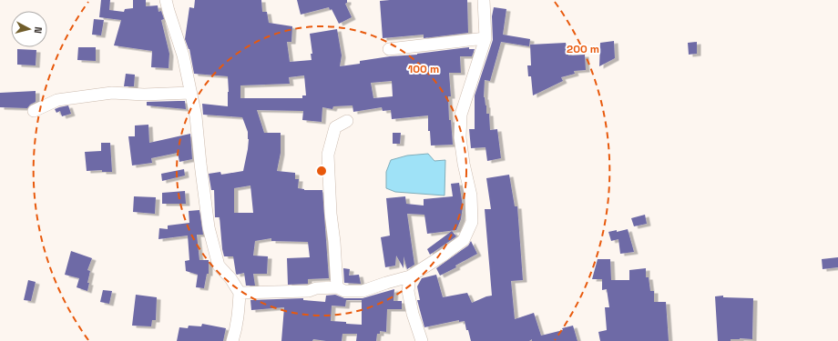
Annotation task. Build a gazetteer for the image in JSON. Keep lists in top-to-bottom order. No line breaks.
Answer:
{"north":"right","rings":["200 m","100 m"]}
